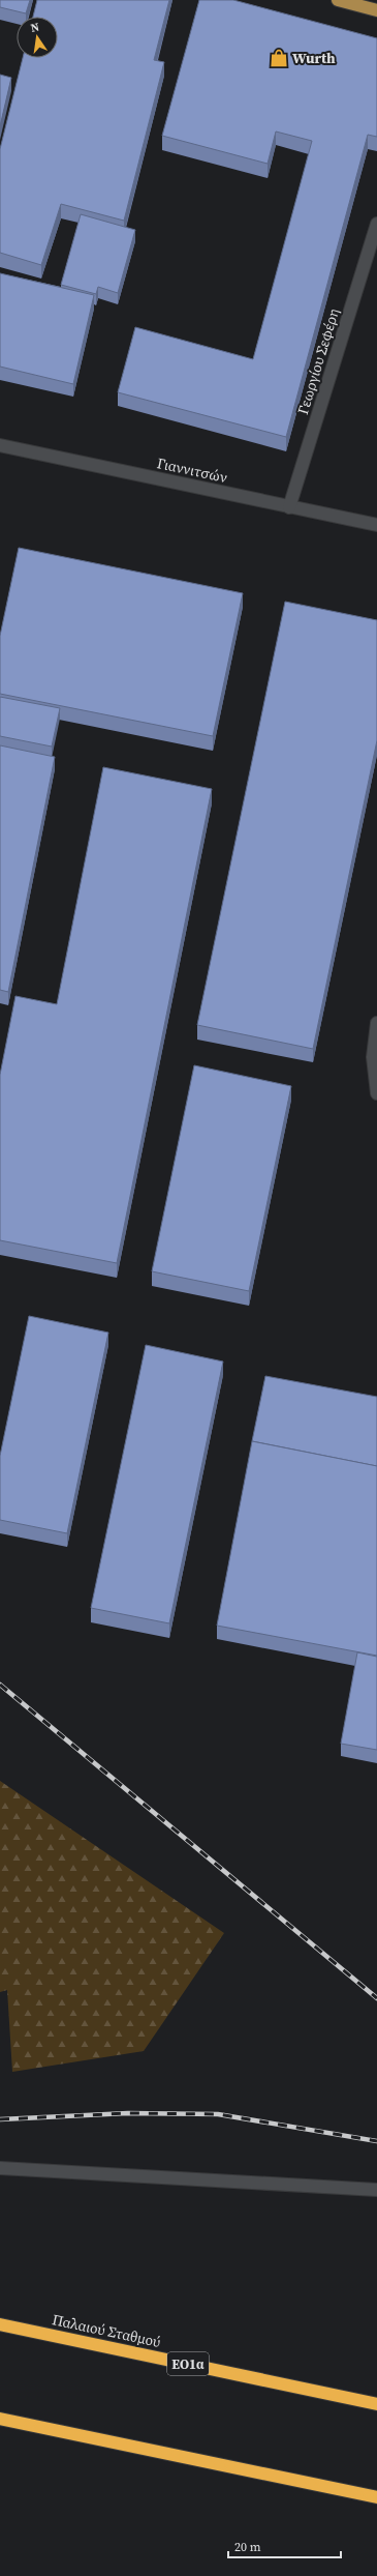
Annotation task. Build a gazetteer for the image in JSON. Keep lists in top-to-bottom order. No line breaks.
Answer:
{"streets":{"highway":["Παλαιού Σταθμού","ΕΟ1α"],"street":["Γεωργίου Σεφέρη","Γιαννιτσών"]},"crossings":[["Γεωργίου Σεφέρη","Γιαννιτσών"]],"places":{"shop":["Wurth"]},"scale_bar":"20 m","north":"top"}
